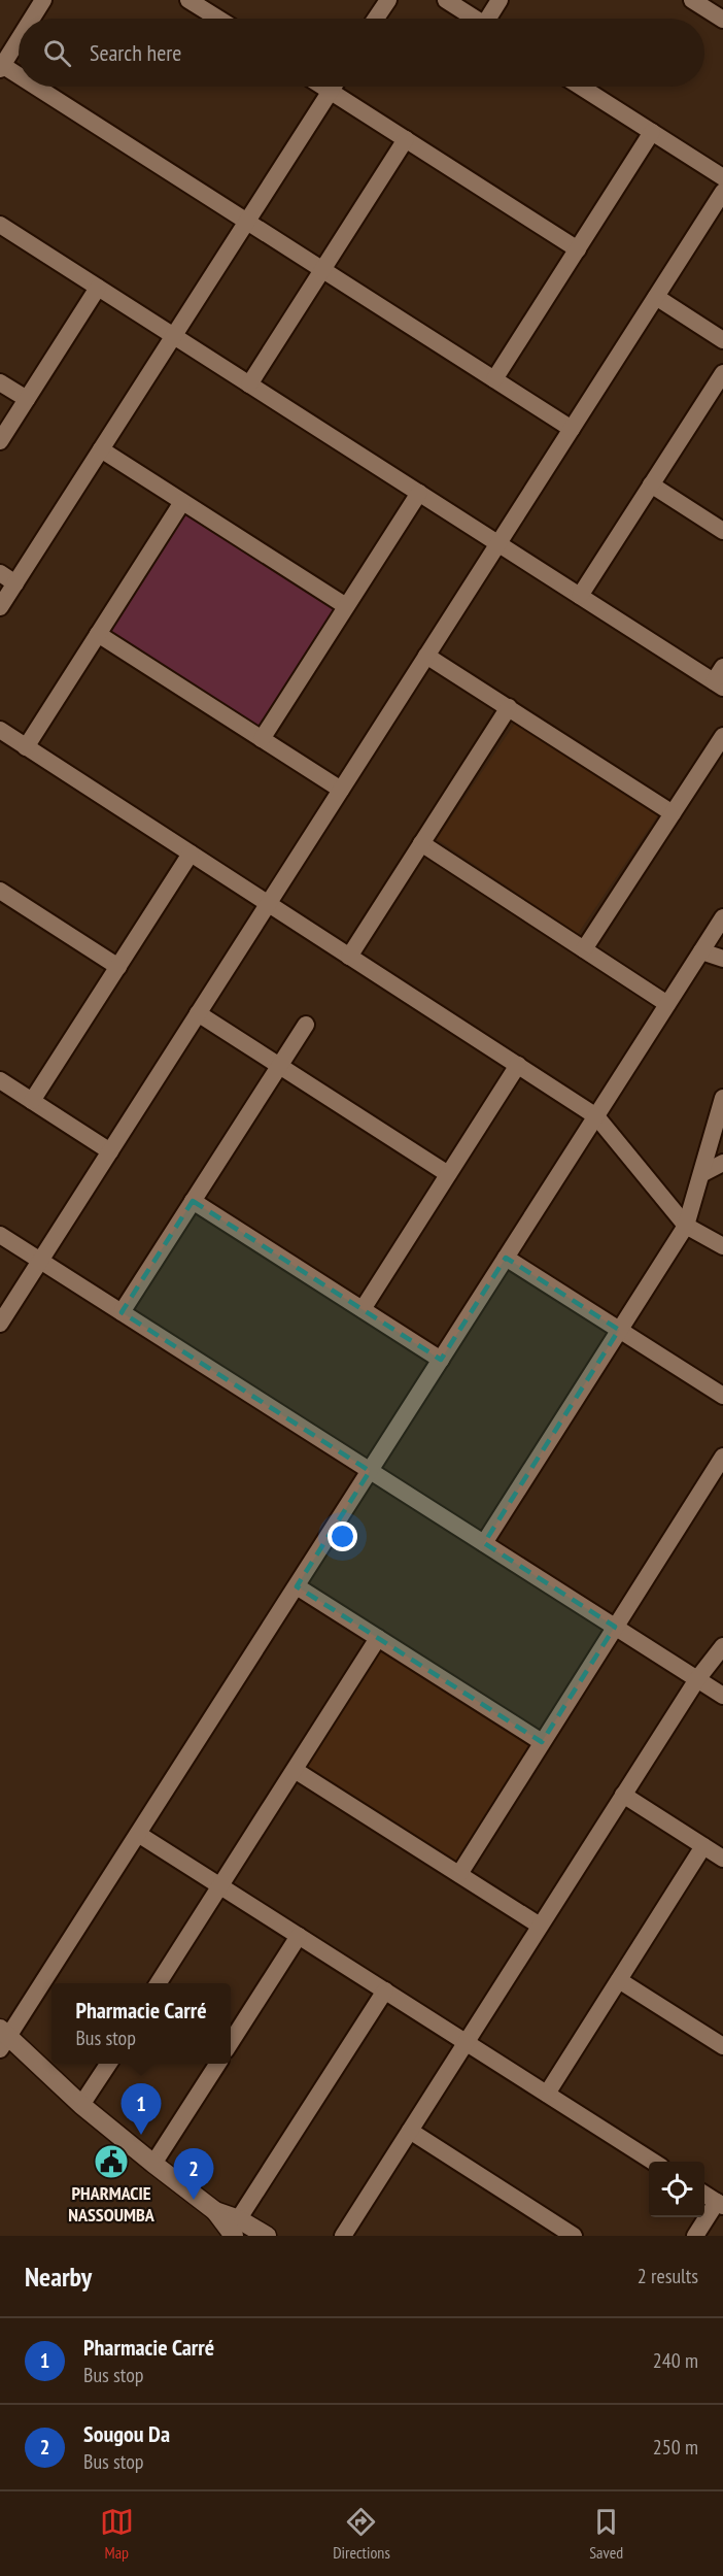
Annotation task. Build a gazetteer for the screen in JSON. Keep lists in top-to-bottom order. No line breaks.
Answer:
{"places":{"public building":["PHARMACIE NASSOUMBA"]},"page":{"search":"Search here","popup":["Pharmacie Carré","Bus stop"],"pins":["1","2"],"heading":["Nearby","2 results"],"list":[{"mark":"1","name":"Pharmacie Carré","note":"Bus stop","value":"240 m"},{"mark":"2","name":"Sougou Da","note":"Bus stop","value":"250 m"}],"nav":["Map","Directions","Saved"]}}
